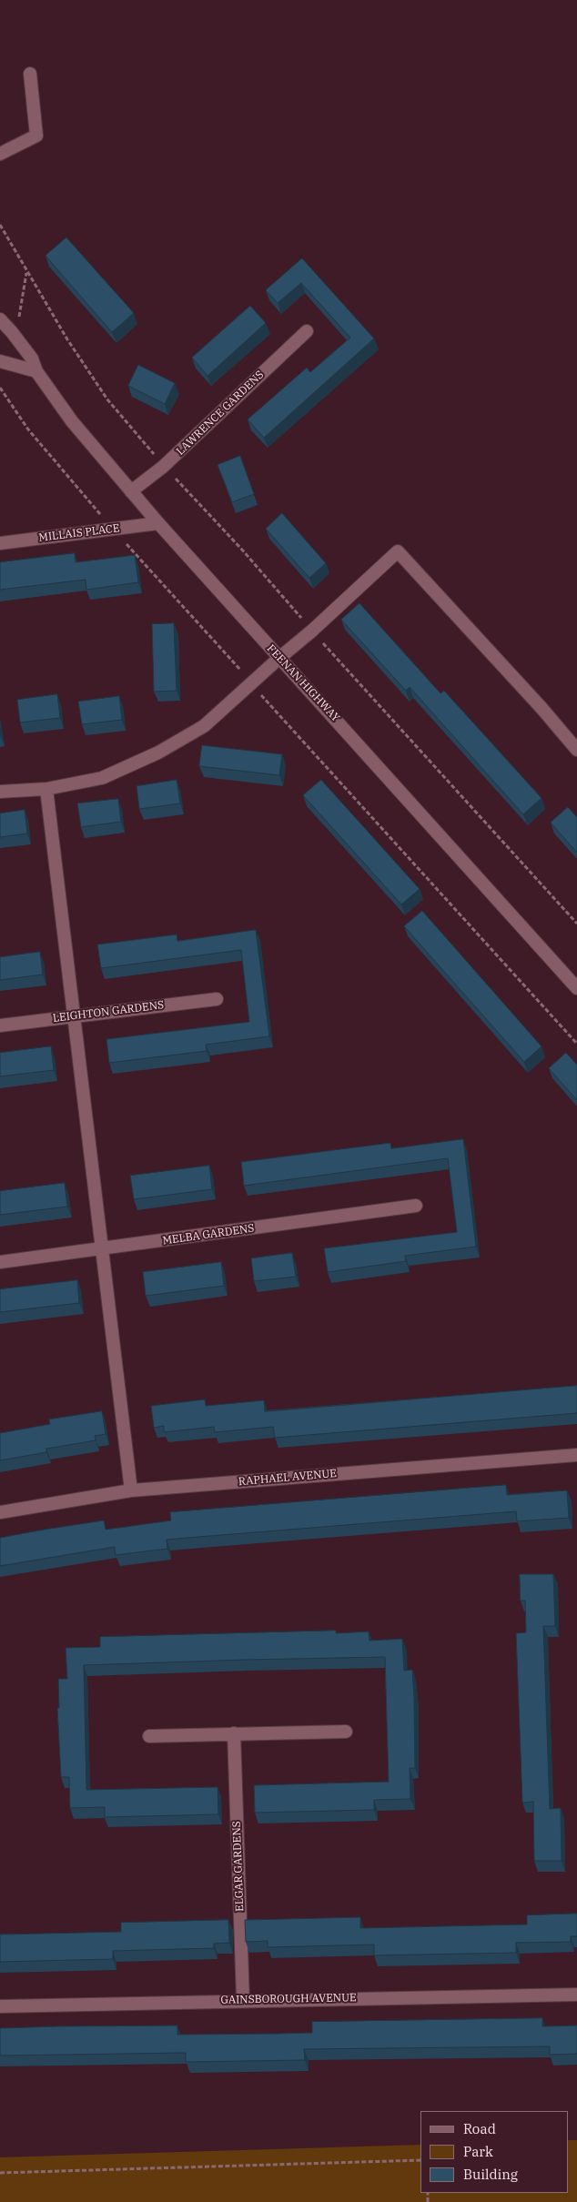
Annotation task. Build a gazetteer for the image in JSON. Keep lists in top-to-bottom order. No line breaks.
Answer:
{"streets":{"street":["LAWRENCE GARDENS","MILLAIS PLACE","FEENAN HIGHWAY","LEIGHTON GARDENS","MELBA GARDENS","RAPHAEL AVENUE","ELGAR GARDENS","GAINSBOROUGH AVENUE"]},"crossings":[["LAWRENCE GARDENS","FEENAN HIGHWAY"],["MILLAIS PLACE","FEENAN HIGHWAY"],["ELGAR GARDENS","GAINSBOROUGH AVENUE"]],"legend":["Road","Park","Building"]}
